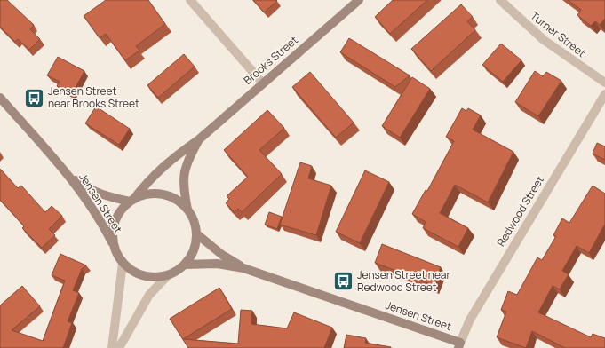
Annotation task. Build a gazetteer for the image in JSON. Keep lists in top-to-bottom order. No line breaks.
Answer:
{"streets":{"street":["Turner Street","Brooks Street","Jensen Street","Redwood Street"]},"crossings":[["Brooks Street","Jensen Street"],["Jensen Street","Redwood Street"]],"places":{"bus stop":["Jensen Street near Brooks Street","Jensen Street near Redwood Street"]}}
